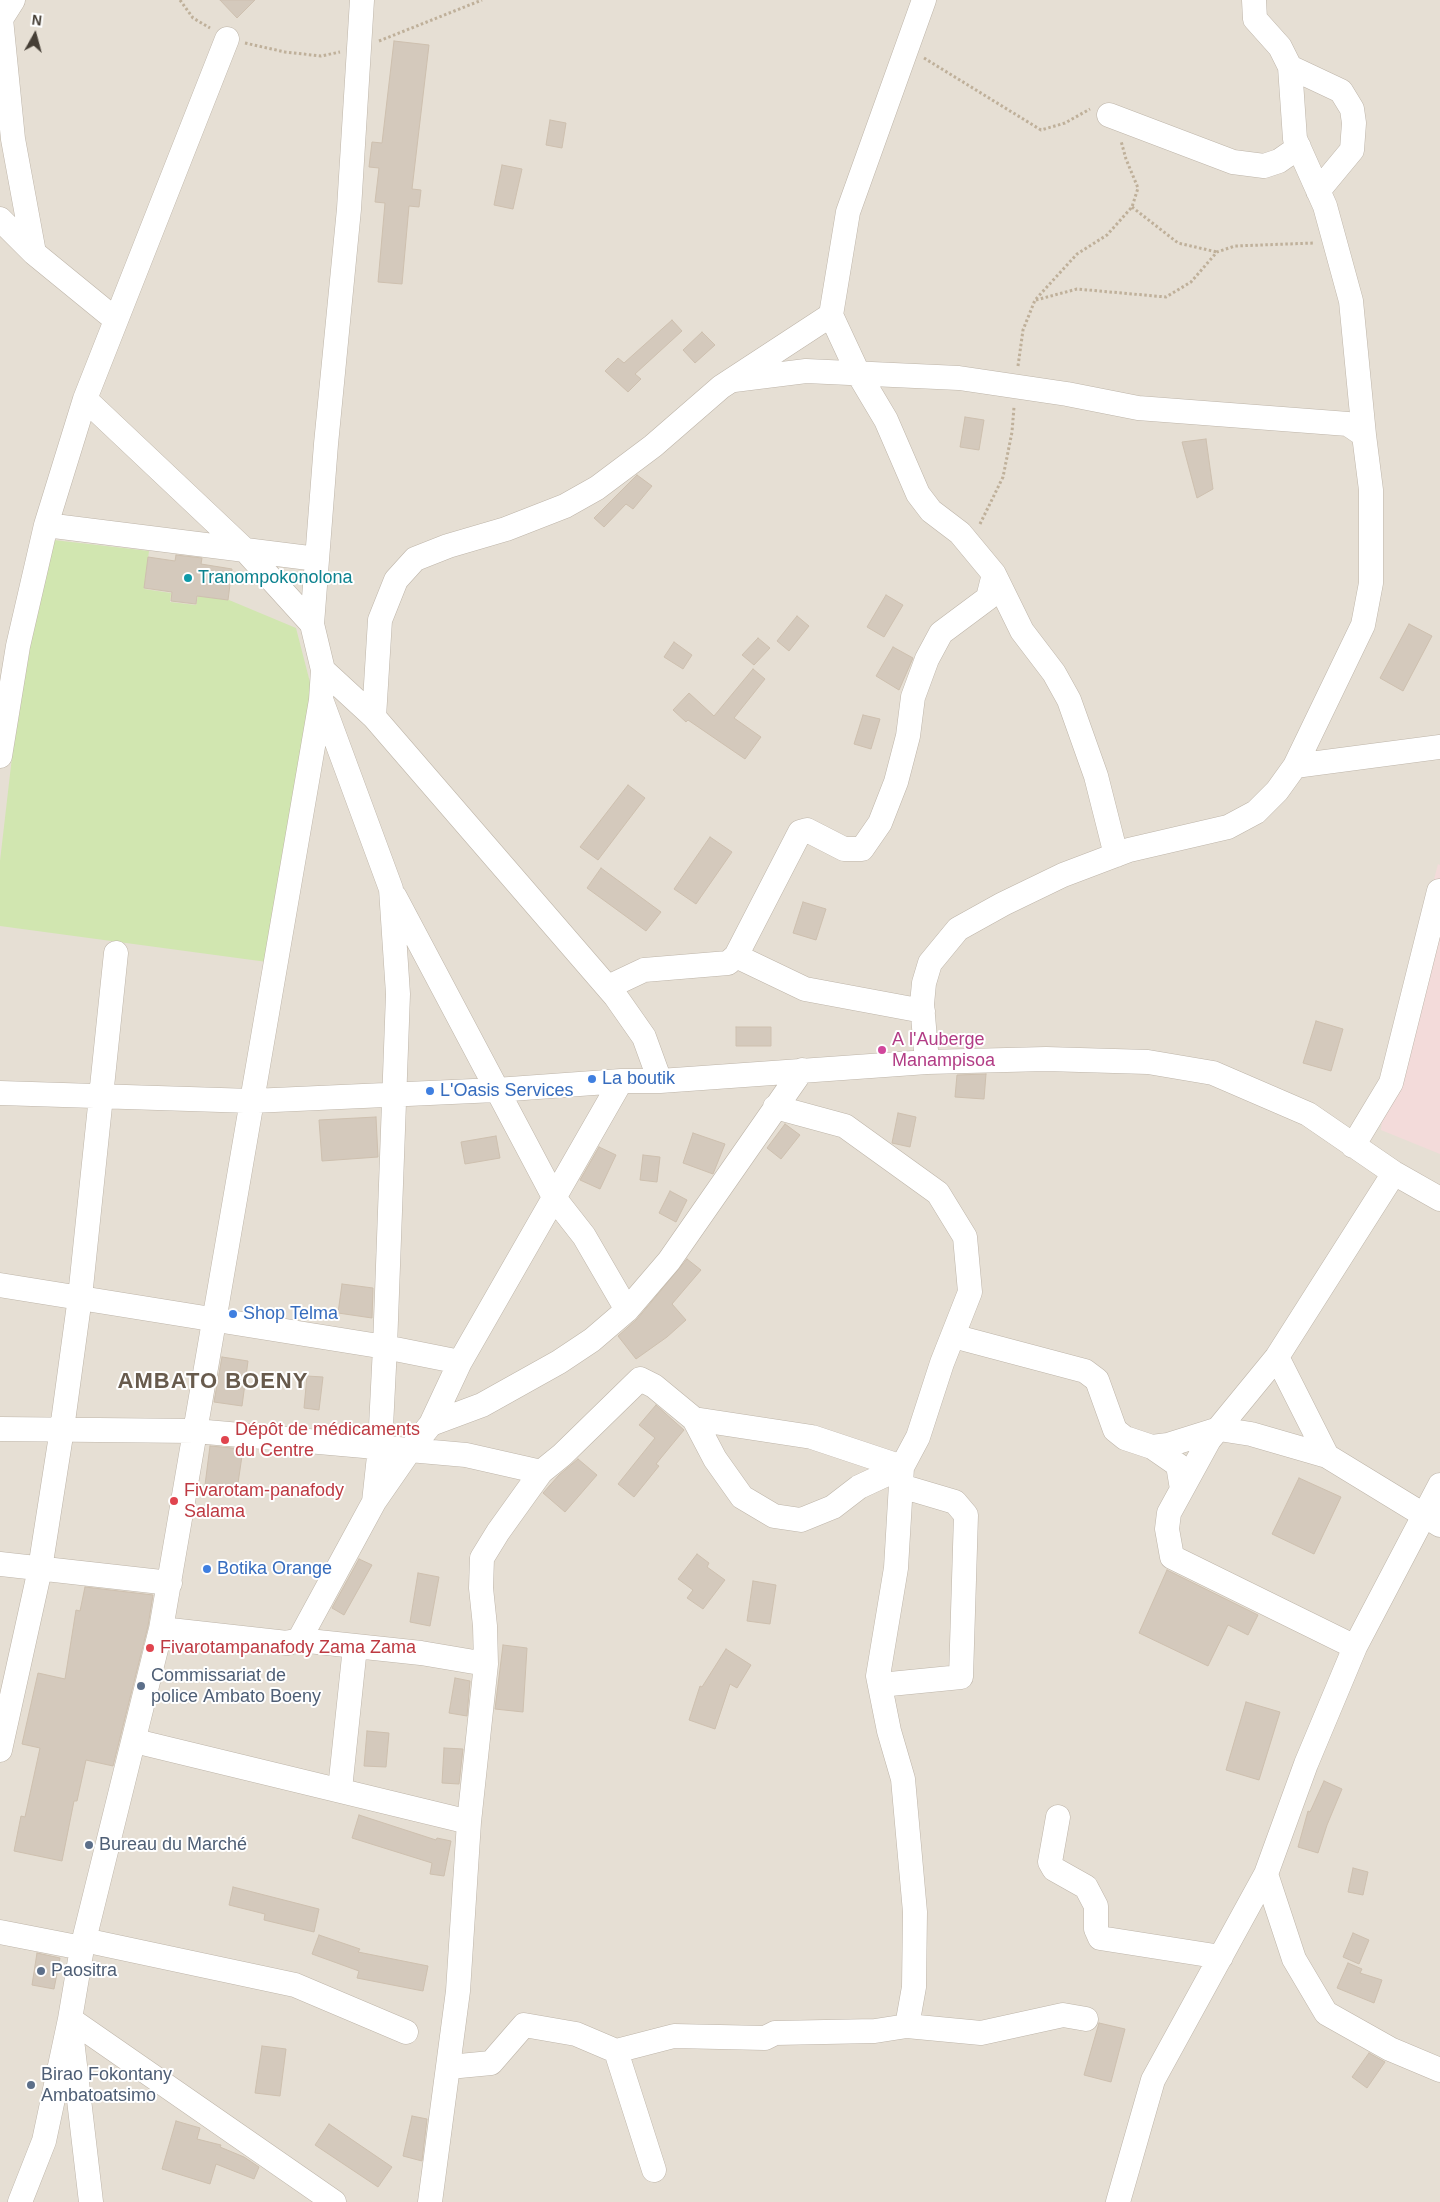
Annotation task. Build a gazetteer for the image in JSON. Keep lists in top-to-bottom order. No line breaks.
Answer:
{"districts":["AMBATO BOENY"],"places":["Tranompokonolona","A l'Auberge Manampisoa","La boutik","L'Oasis Services","Shop Telma","Dépôt de médicaments du Centre","Fivarotam-panafody Salama","Botika Orange","Fivarotampanafody Zama Zama","Commissariat de police Ambato Boeny","Bureau du Marché","Paositra","Birao Fokontany Ambatoatsimo"],"north":"top"}
